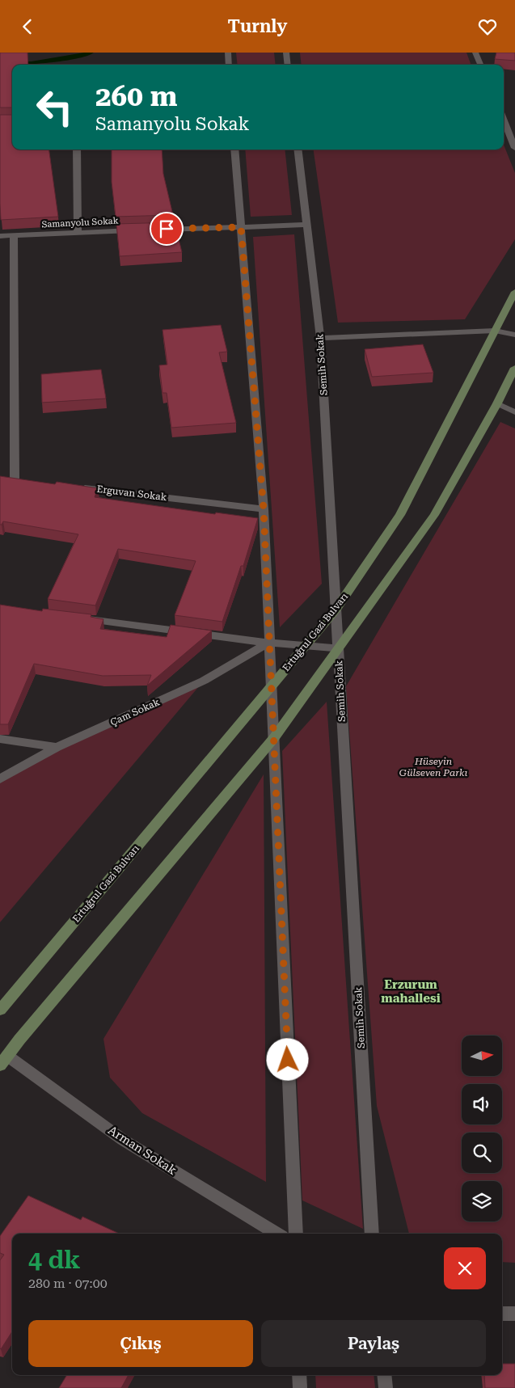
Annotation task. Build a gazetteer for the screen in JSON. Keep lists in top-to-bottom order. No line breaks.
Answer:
{"streets":{"main road":["Ertuğrul Gazi Bulvarı"],"street":["Samanyolu Sokak","Semih Sokak","Erguvan Sokak","Çam Sokak","Arman Sokak"]},"crossings":[["Semih Sokak","Ertuğrul Gazi Bulvarı"]],"districts":["Erzurum mahallesi"],"parks":["Hüseyin Gülseven Parkı"],"north":"right","page":{"header":"Turnly","turn":["260 m","Samanyolu Sokak"],"heading":["4 dk","280 m · 07:00"],"buttons":["Çıkış","Paylaş"]}}
